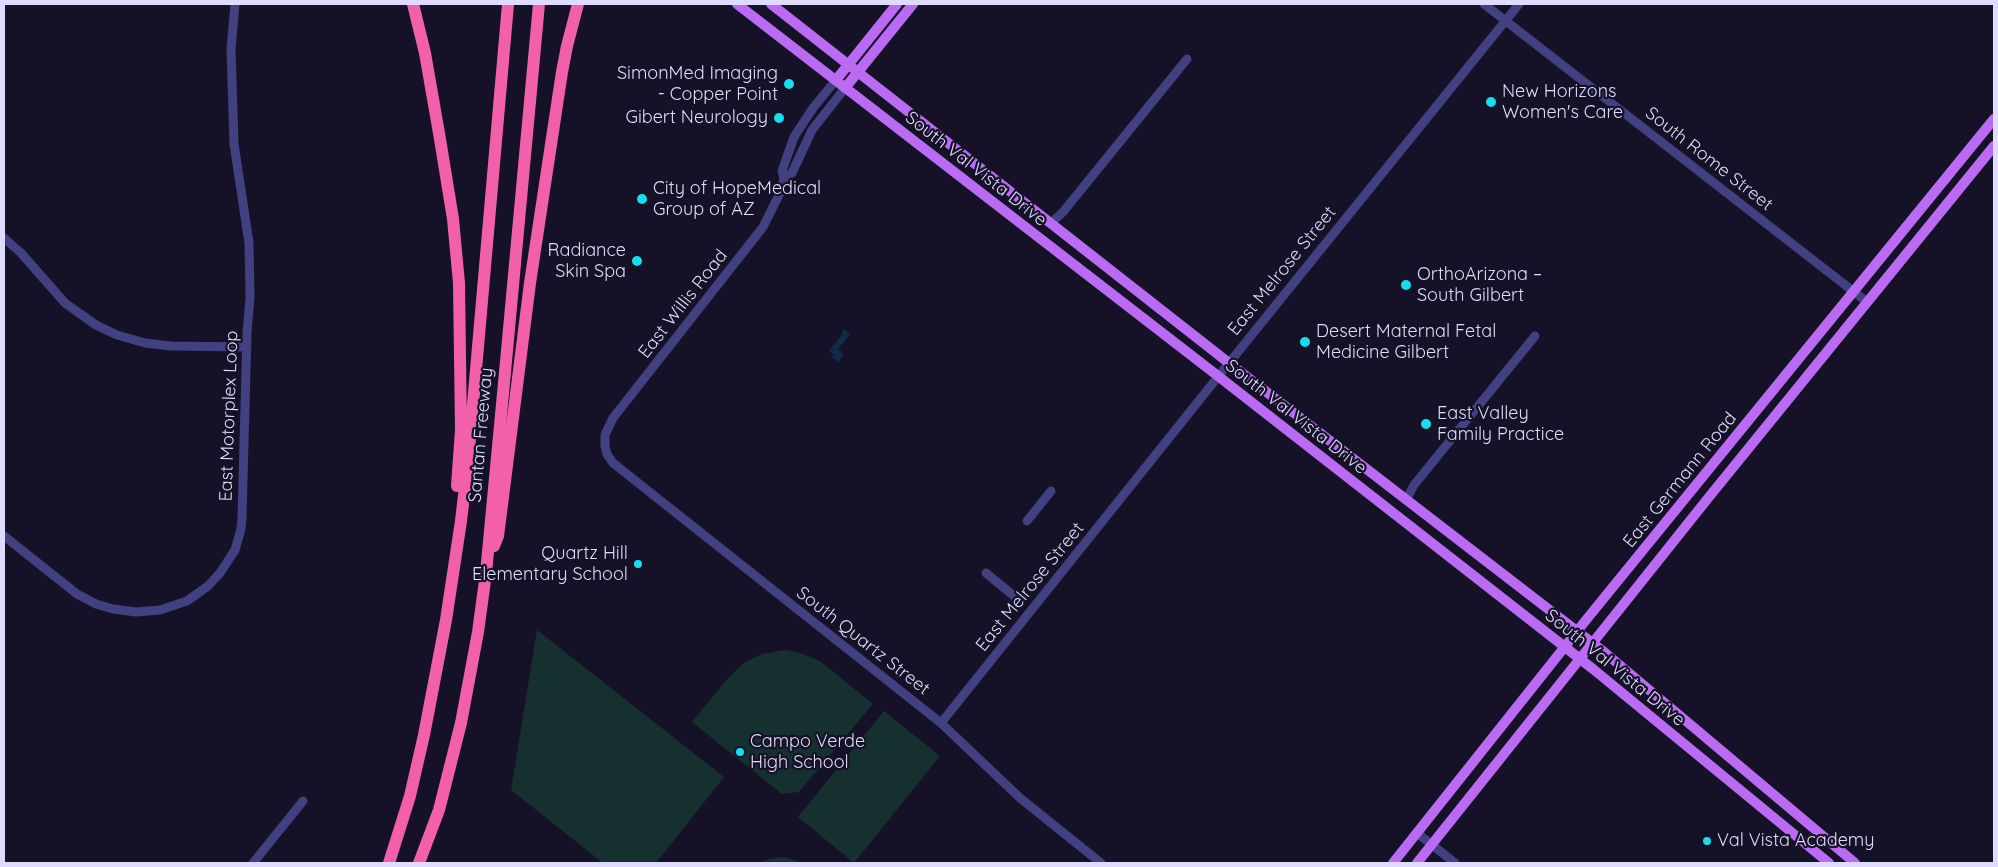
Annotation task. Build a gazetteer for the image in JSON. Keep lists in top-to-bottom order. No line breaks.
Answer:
{"streets":{"highway":["Santan Freeway"],"main road":["South Val Vista Drive","East Germann Road"],"street":["South Rome Street","East Melrose Street","East Willis Road","East Motorplex Loop","South Quartz Street"]},"crossings":[["South Rome Street","East Melrose Street"],["South Rome Street","East Germann Road"],["South Val Vista Drive","East Melrose Street"],["South Val Vista Drive","East Willis Road"],["South Val Vista Drive","East Germann Road"],["East Melrose Street","South Quartz Street"],["East Willis Road","South Quartz Street"]],"places":["SimonMed Imaging - Copper Point","New Horizons Women's Care","Gibert Neurology","City of HopeMedical Group of AZ","Radiance Skin Spa","OrthoArizona – South Gilbert","Desert Maternal Fetal Medicine Gilbert","East Valley Family Practice","Quartz Hill Elementary School","Campo Verde High School","Val Vista Academy"]}
